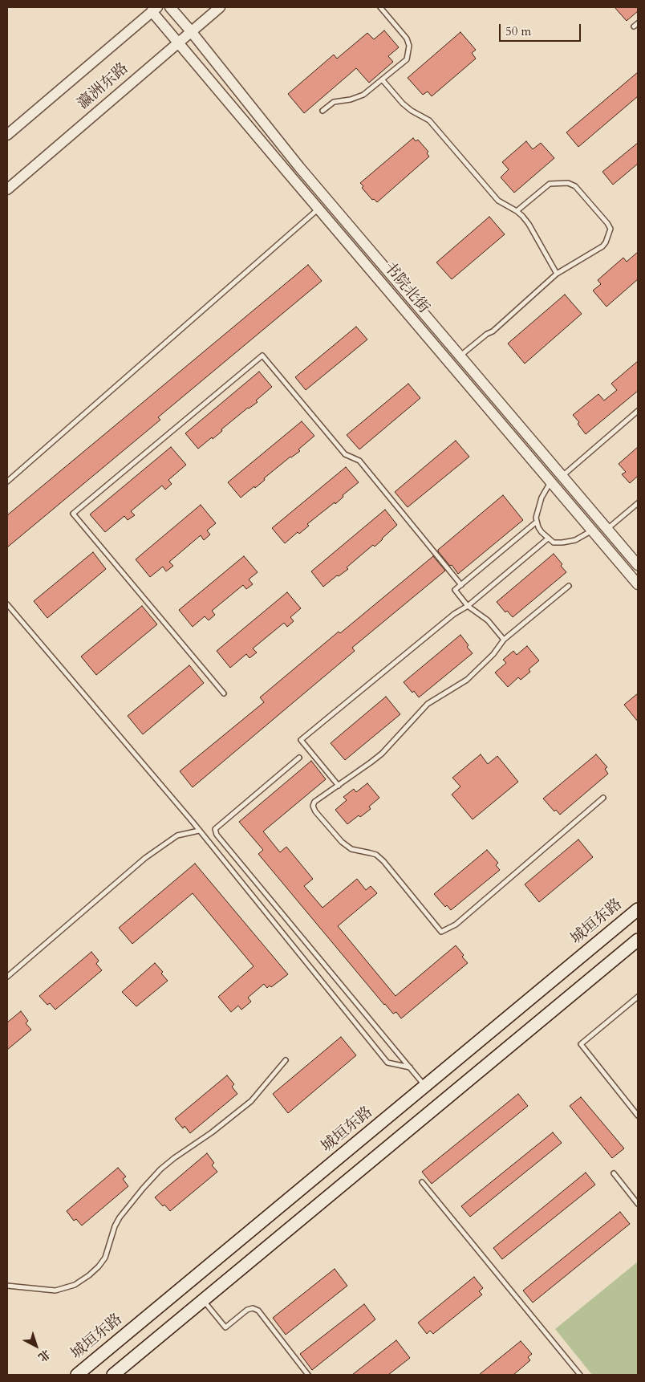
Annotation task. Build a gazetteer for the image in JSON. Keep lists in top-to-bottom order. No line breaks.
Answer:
{"streets":{"main road":["城垣东路"],"street":["瀛洲东路","书院北街"]},"crossings":[["瀛洲东路","书院北街"]],"scale_bar":"50 m","north":"bottom right"}
